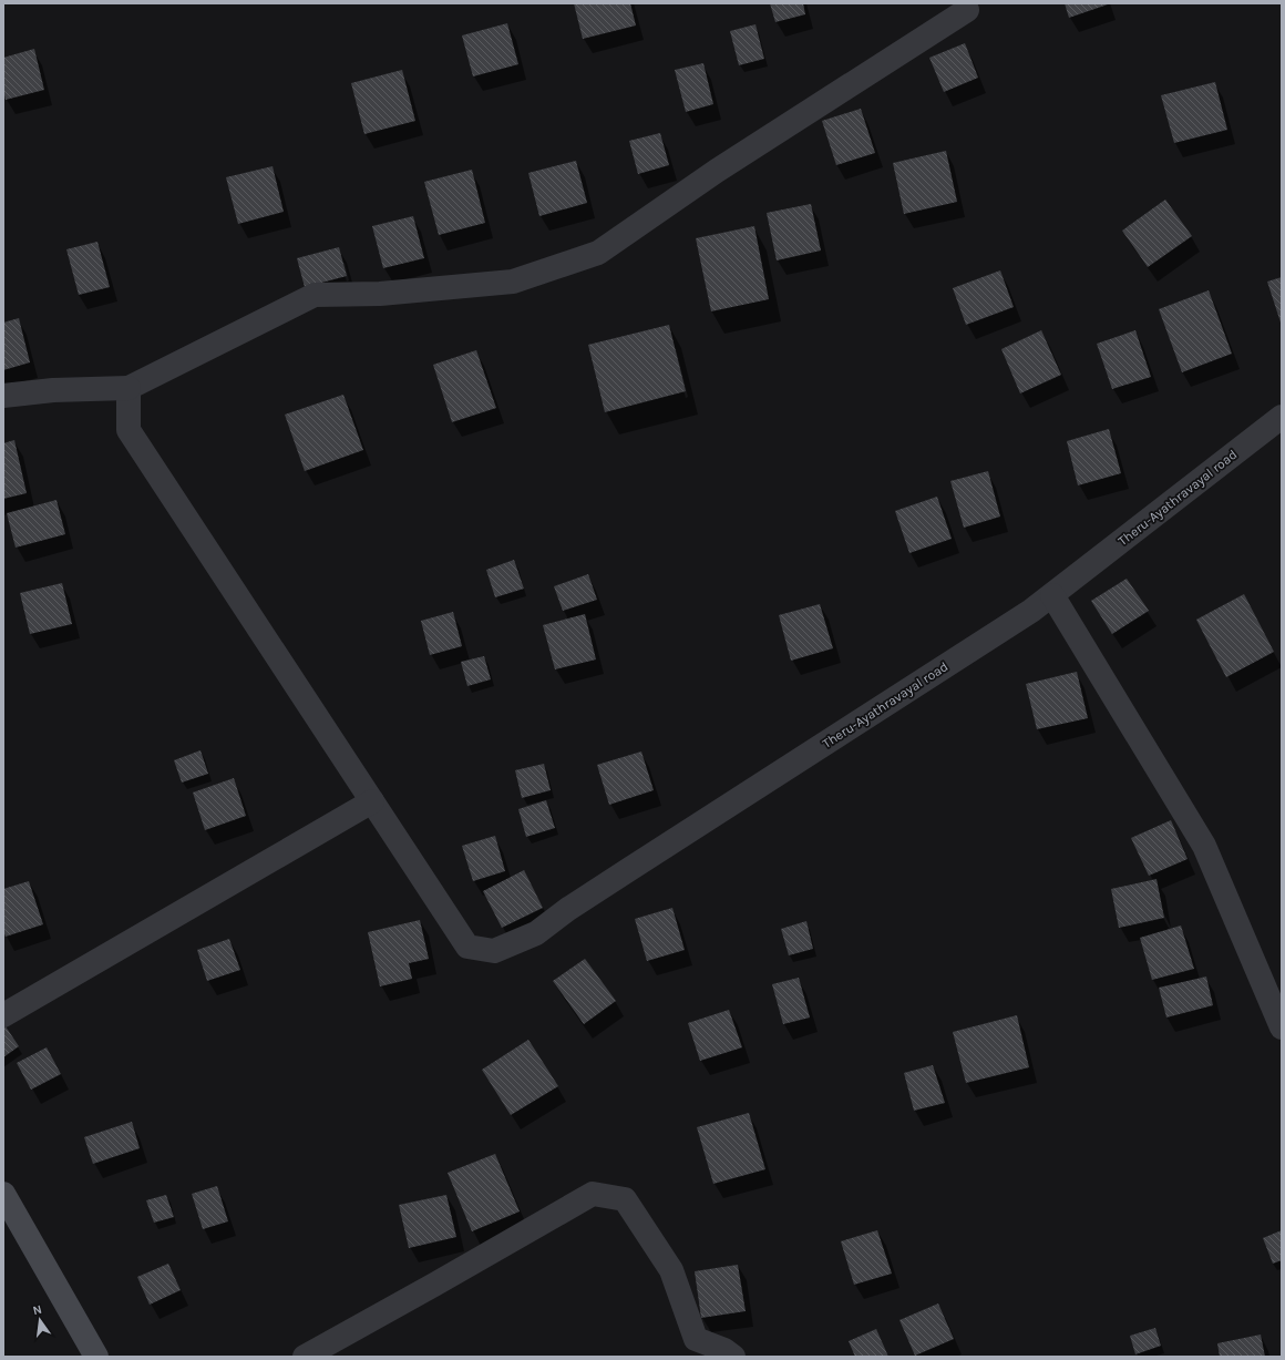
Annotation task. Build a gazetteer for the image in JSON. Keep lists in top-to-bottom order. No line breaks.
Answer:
{"streets":{"street":["Theru-Ayathravayal road"]},"north":"top"}
